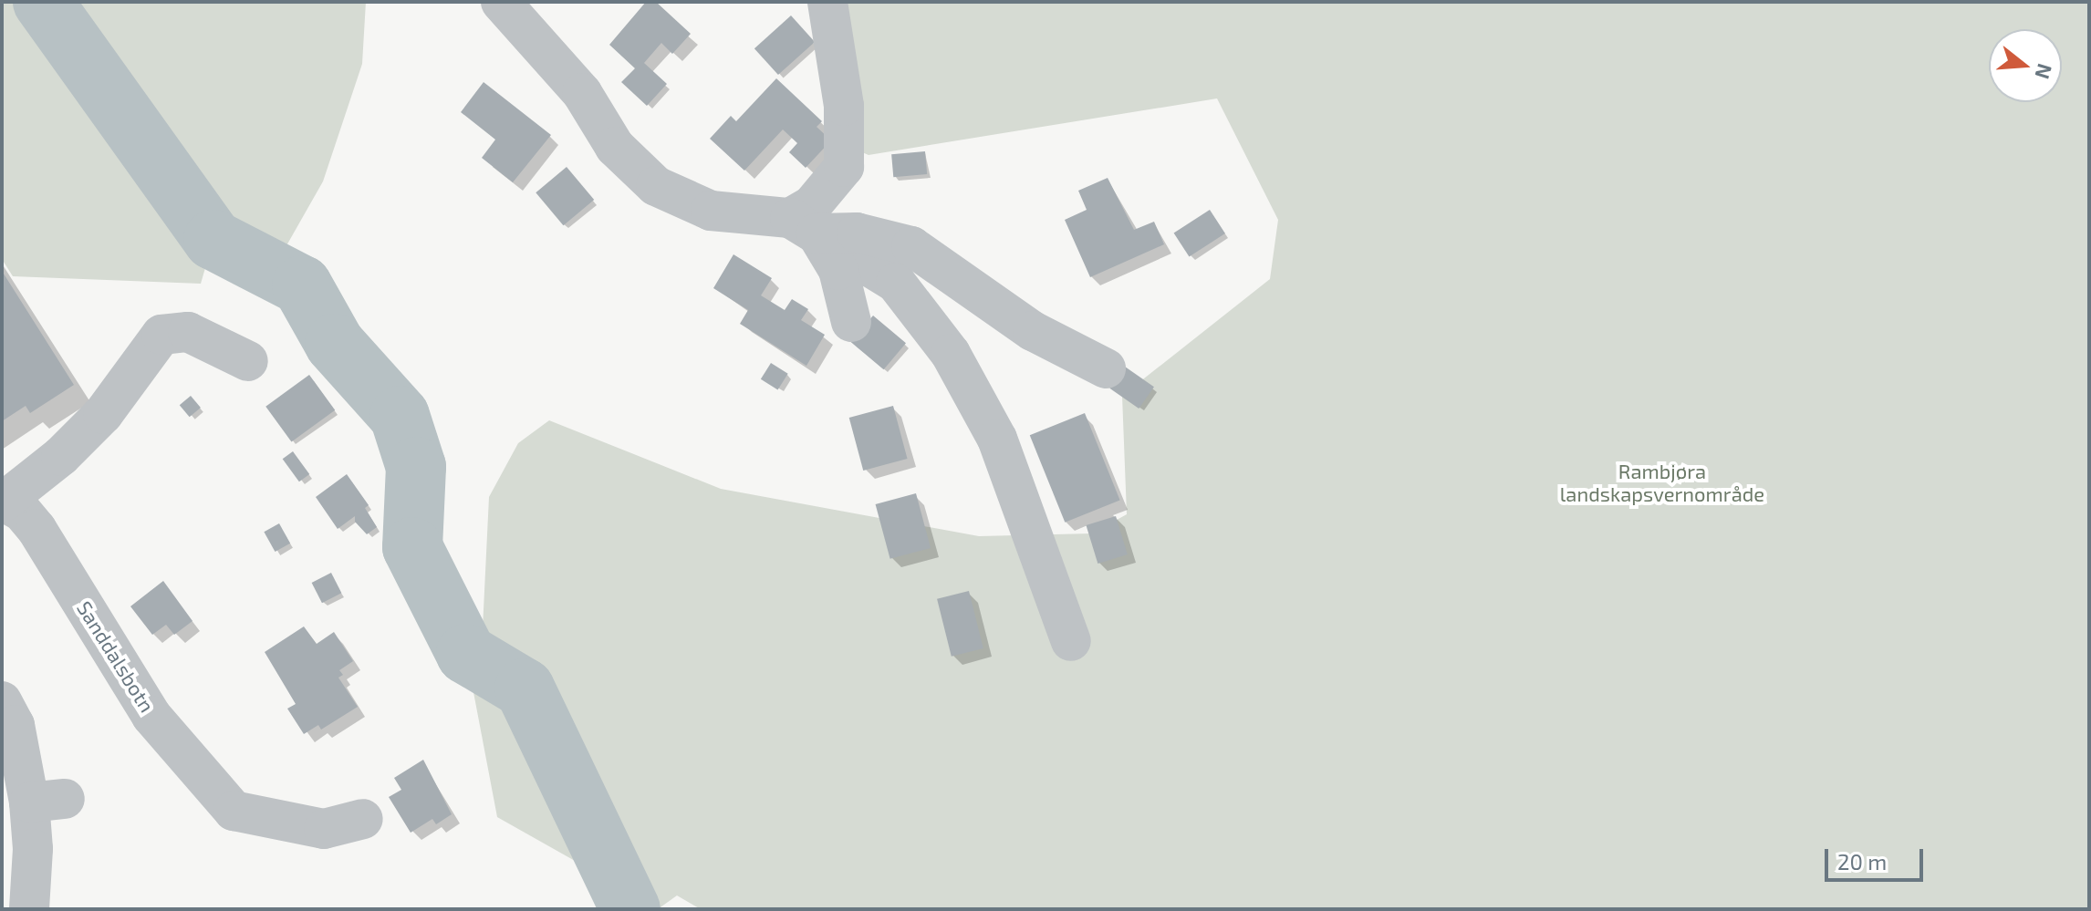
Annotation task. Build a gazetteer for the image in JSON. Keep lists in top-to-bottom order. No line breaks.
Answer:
{"streets":{"street":["Sanddalsbotn"]},"parks":["Rambjøra landskapsvernområde"],"scale_bar":"20 m","north":"right"}
